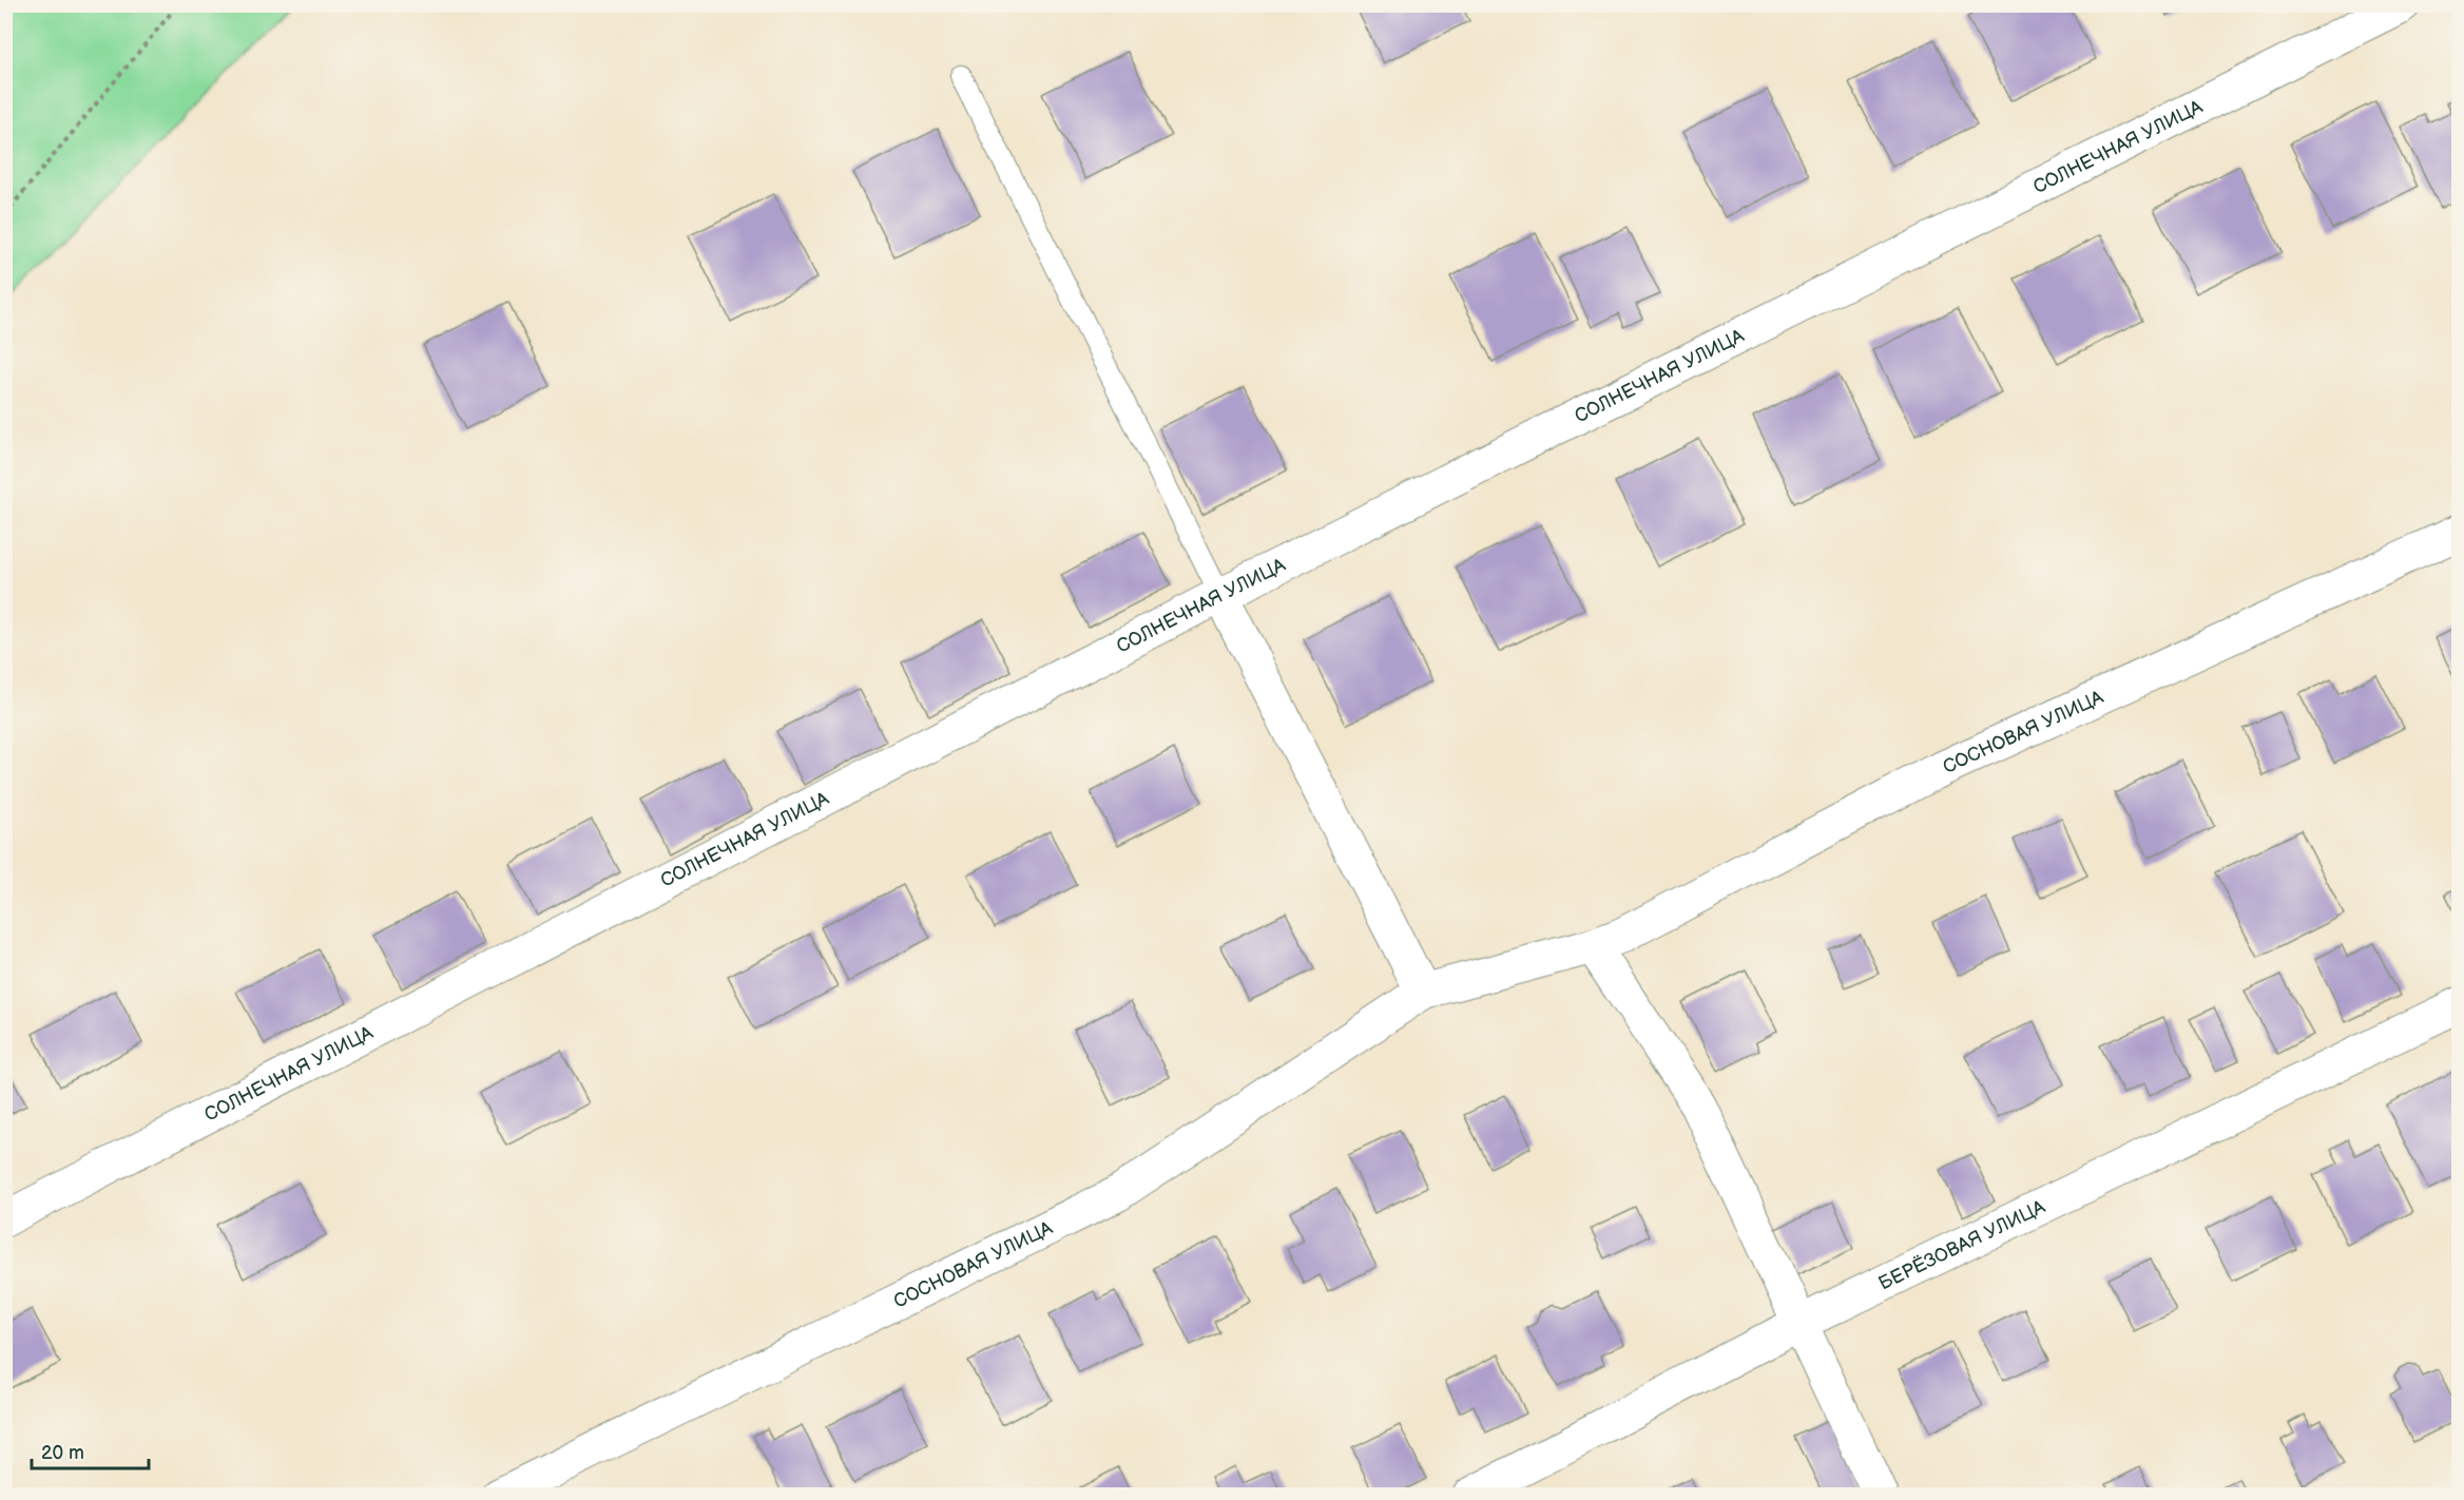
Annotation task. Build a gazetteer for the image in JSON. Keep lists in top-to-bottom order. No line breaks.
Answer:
{"streets":{"street":["СОЛНЕЧНАЯ УЛИЦА","СОСНОВАЯ УЛИЦА","БЕРЁЗОВАЯ УЛИЦА"]},"scale_bar":"20 m"}
